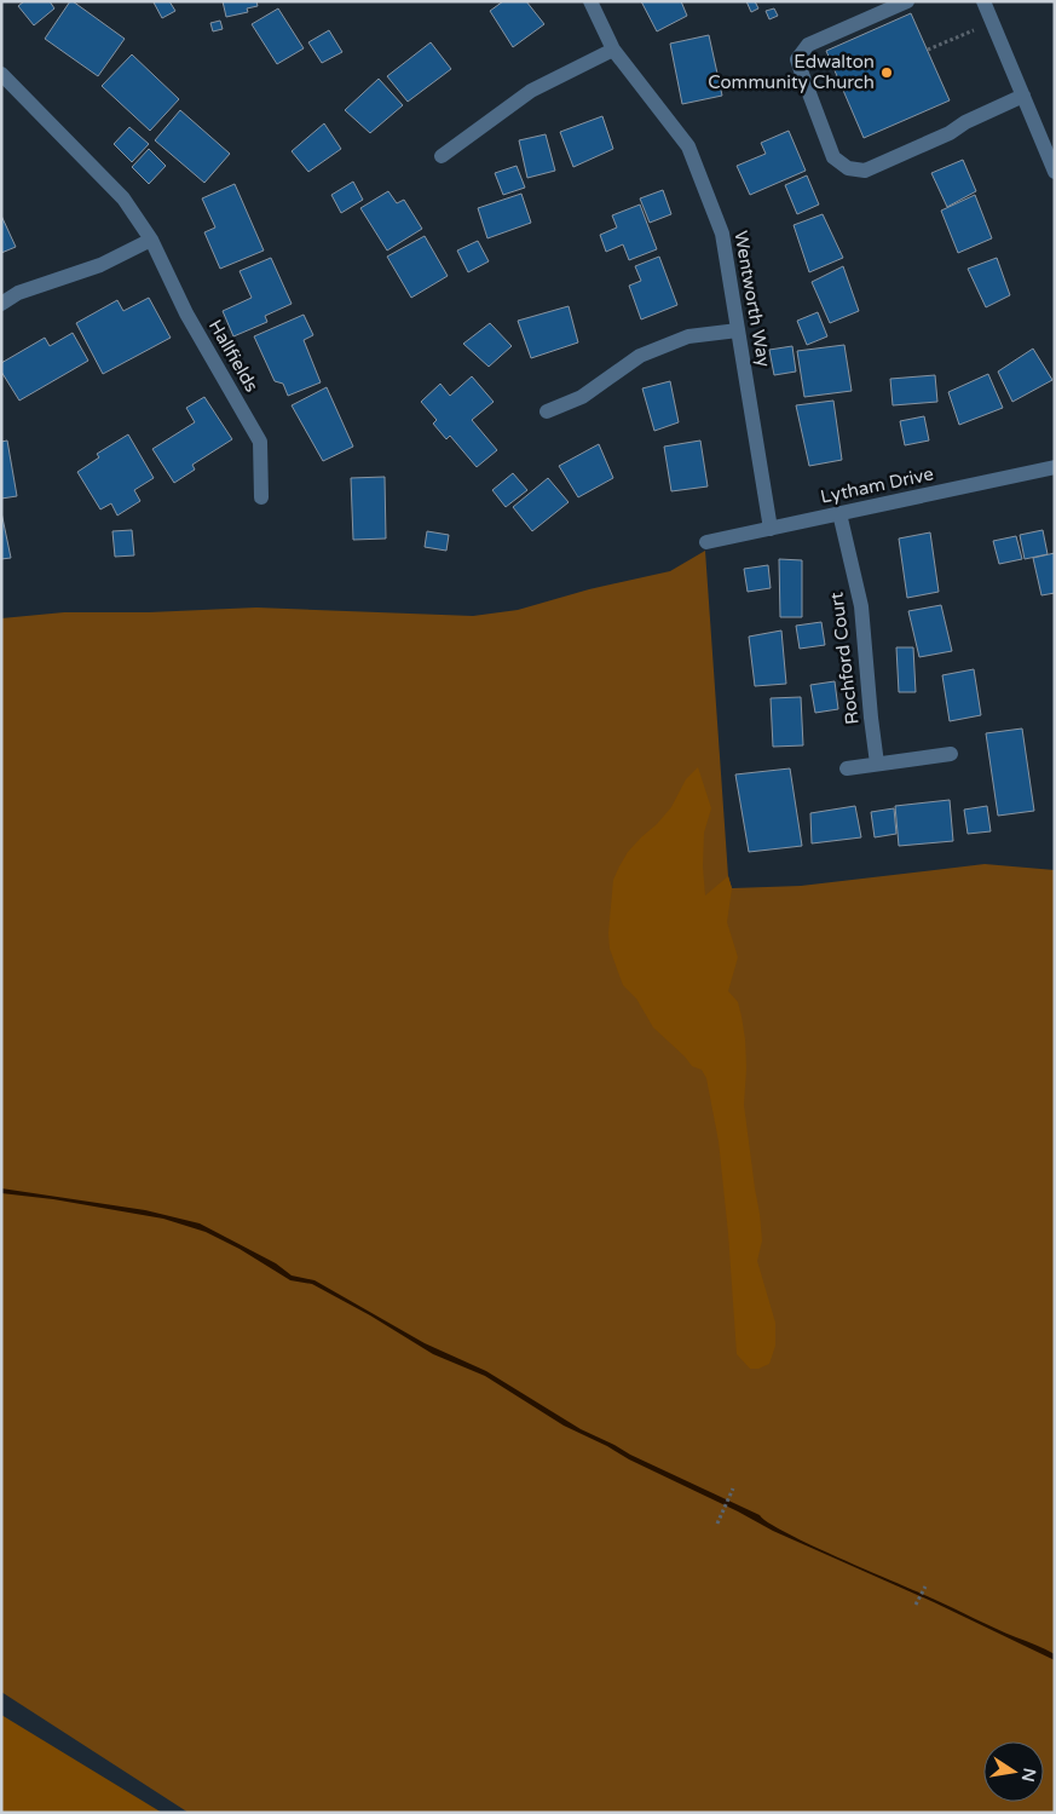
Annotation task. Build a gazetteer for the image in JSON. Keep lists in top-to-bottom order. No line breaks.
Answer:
{"streets":{"street":["Wentworth Way","Hallfields","Lytham Drive","Rochford Court"]},"crossings":[["Wentworth Way","Lytham Drive"],["Lytham Drive","Rochford Court"]],"places":["Edwalton Community Church"],"north":"right"}
